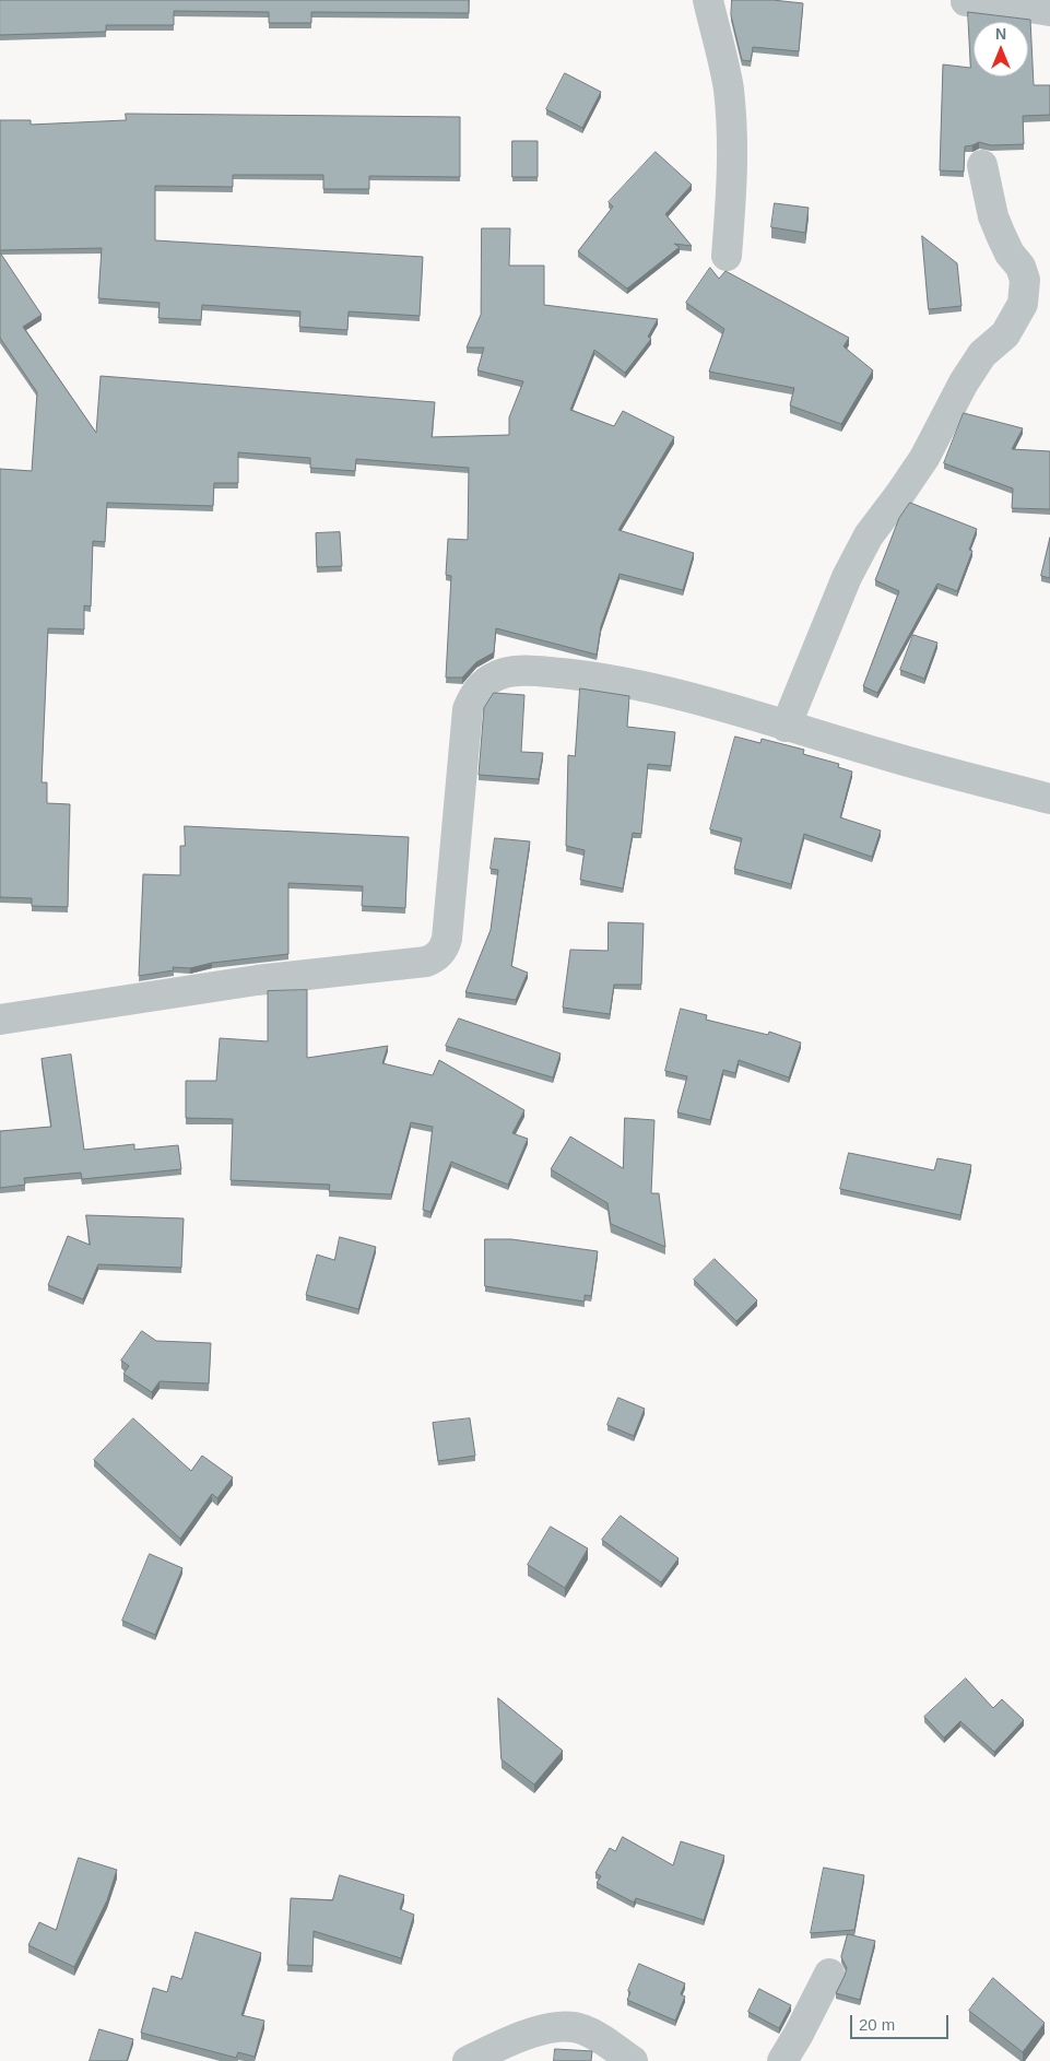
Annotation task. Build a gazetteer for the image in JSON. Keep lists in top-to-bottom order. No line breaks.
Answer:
{"scale_bar":"20 m","north":"top"}
